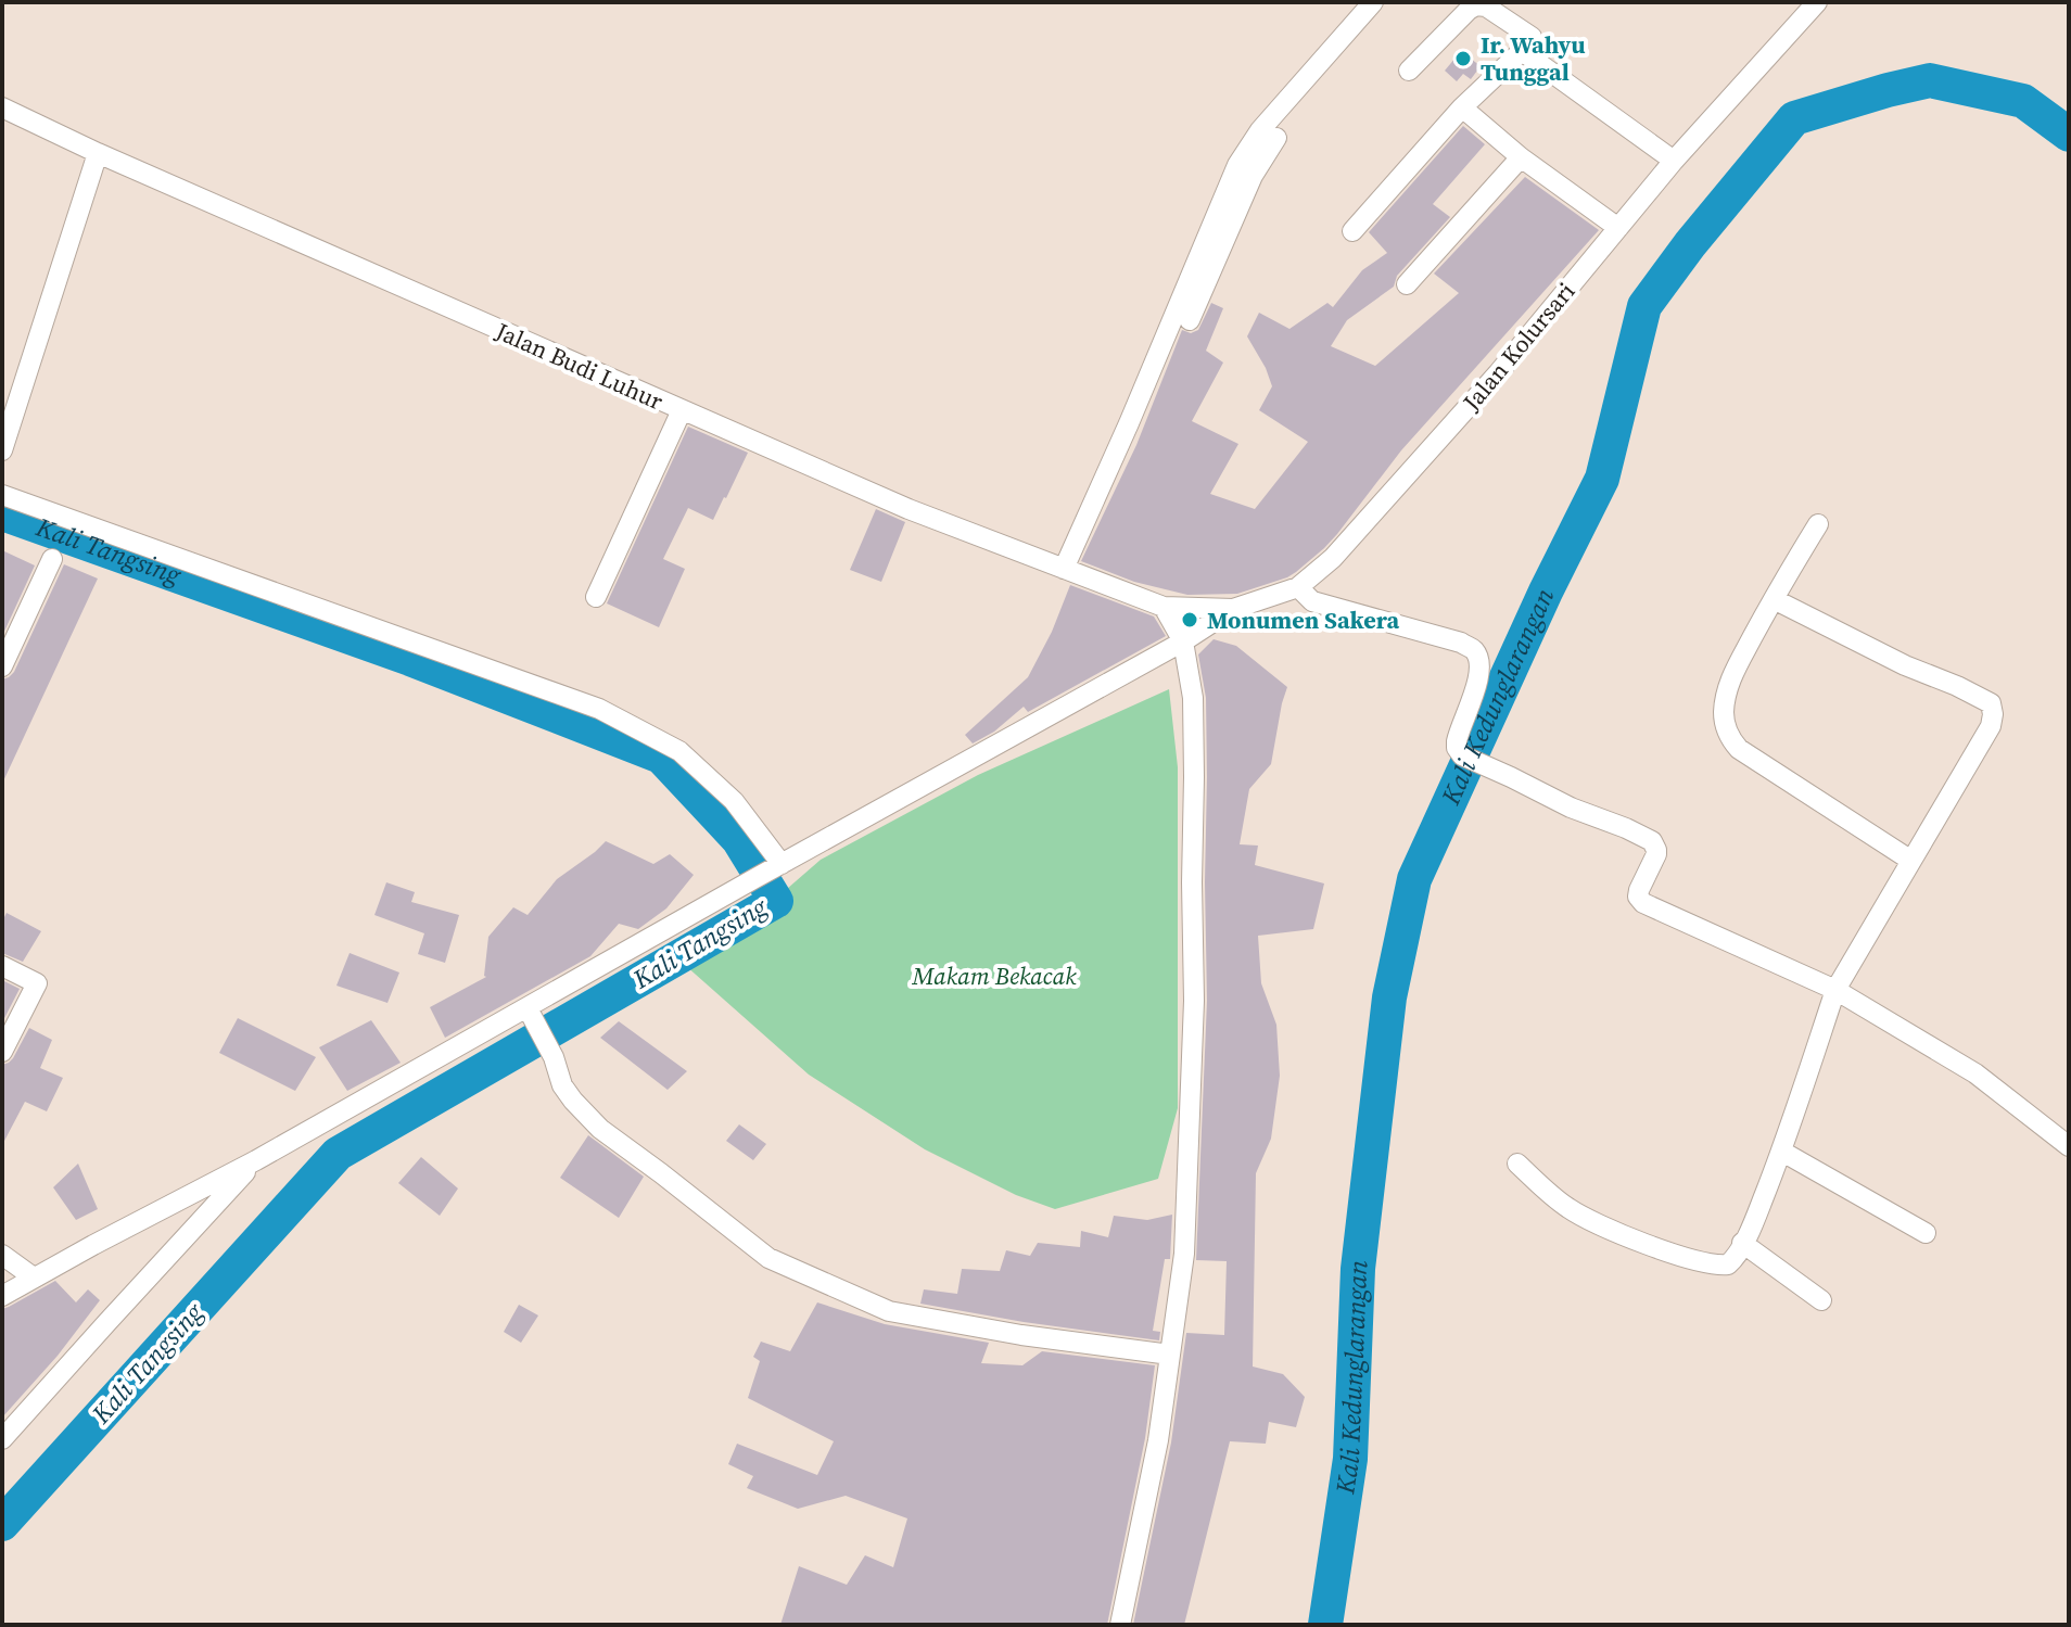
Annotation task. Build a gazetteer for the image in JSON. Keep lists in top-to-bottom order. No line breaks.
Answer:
{"streets":{"street":["Jalan Kolursari","Jalan Budi Luhur"]},"crossings":[["Jalan Kolursari","Jalan Budi Luhur"]],"water":["Kali Tangsing","Kali Kedunglarangan"],"parks":["Makam Bekacak"],"places":["Ir. Wahyu Tunggal","Monumen Sakera"]}
